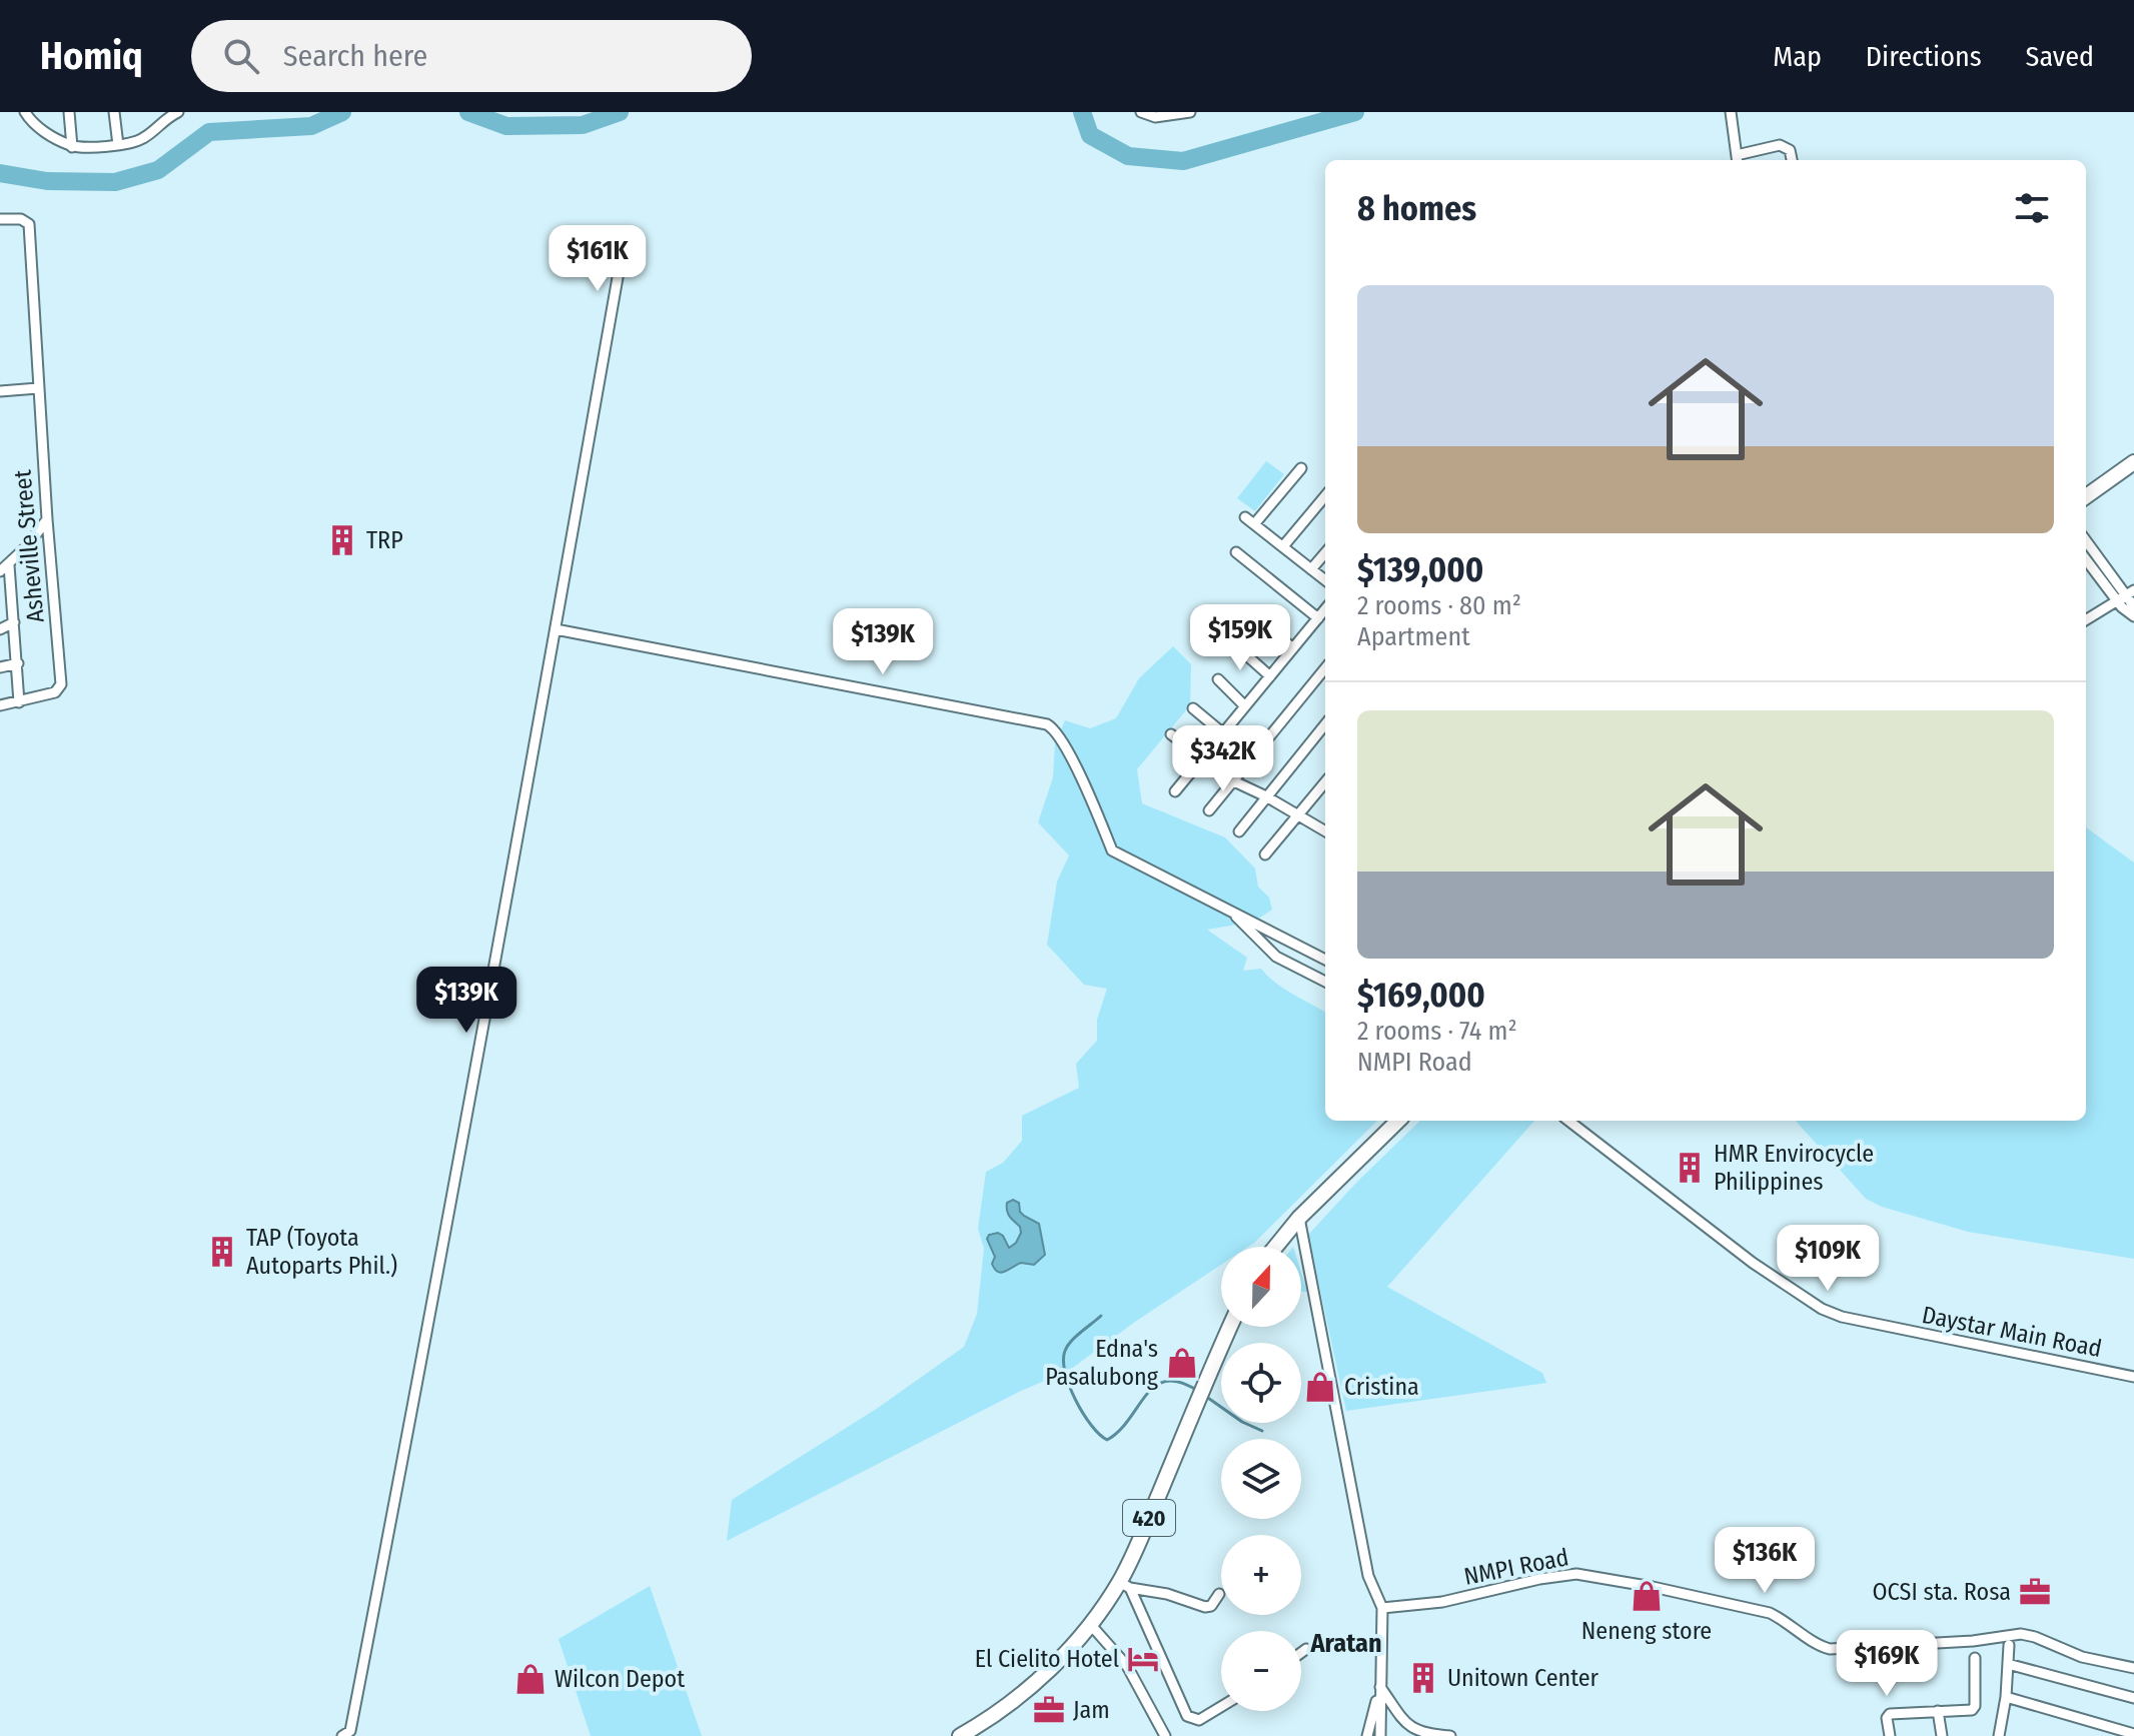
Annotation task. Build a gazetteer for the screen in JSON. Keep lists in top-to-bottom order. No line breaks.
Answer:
{"streets":{"main road":["420"],"street":["Asheville Street","Daystar Main Road","NMPI Road"]},"districts":["Aratan"],"places":{"building":["TRP","HMR Envirocycle Philippines","TAP (Toyota Autoparts Phil.)","Unitown Center"],"shop":["Edna's Pasalubong","Cristina","Neneng store","Wilcon Depot"],"office":["OCSI sta. Rosa","Jam"],"hotel":["El Cielito Hotel"]},"north":"top","page":{"header":"Homiq","search":"Search here","nav":["Map","Directions","Saved"],"heading":"8 homes","price":["$161K","$159K","$139K","$342K","$139K","$109K","$136K","$169K"],"list":[{"name":"$139,000","note":"2 rooms · 80 m² · Apartment"},{"name":"$169,000","note":"2 rooms · 74 m² · NMPI Road"}],"map_buttons":["+","−"]}}
